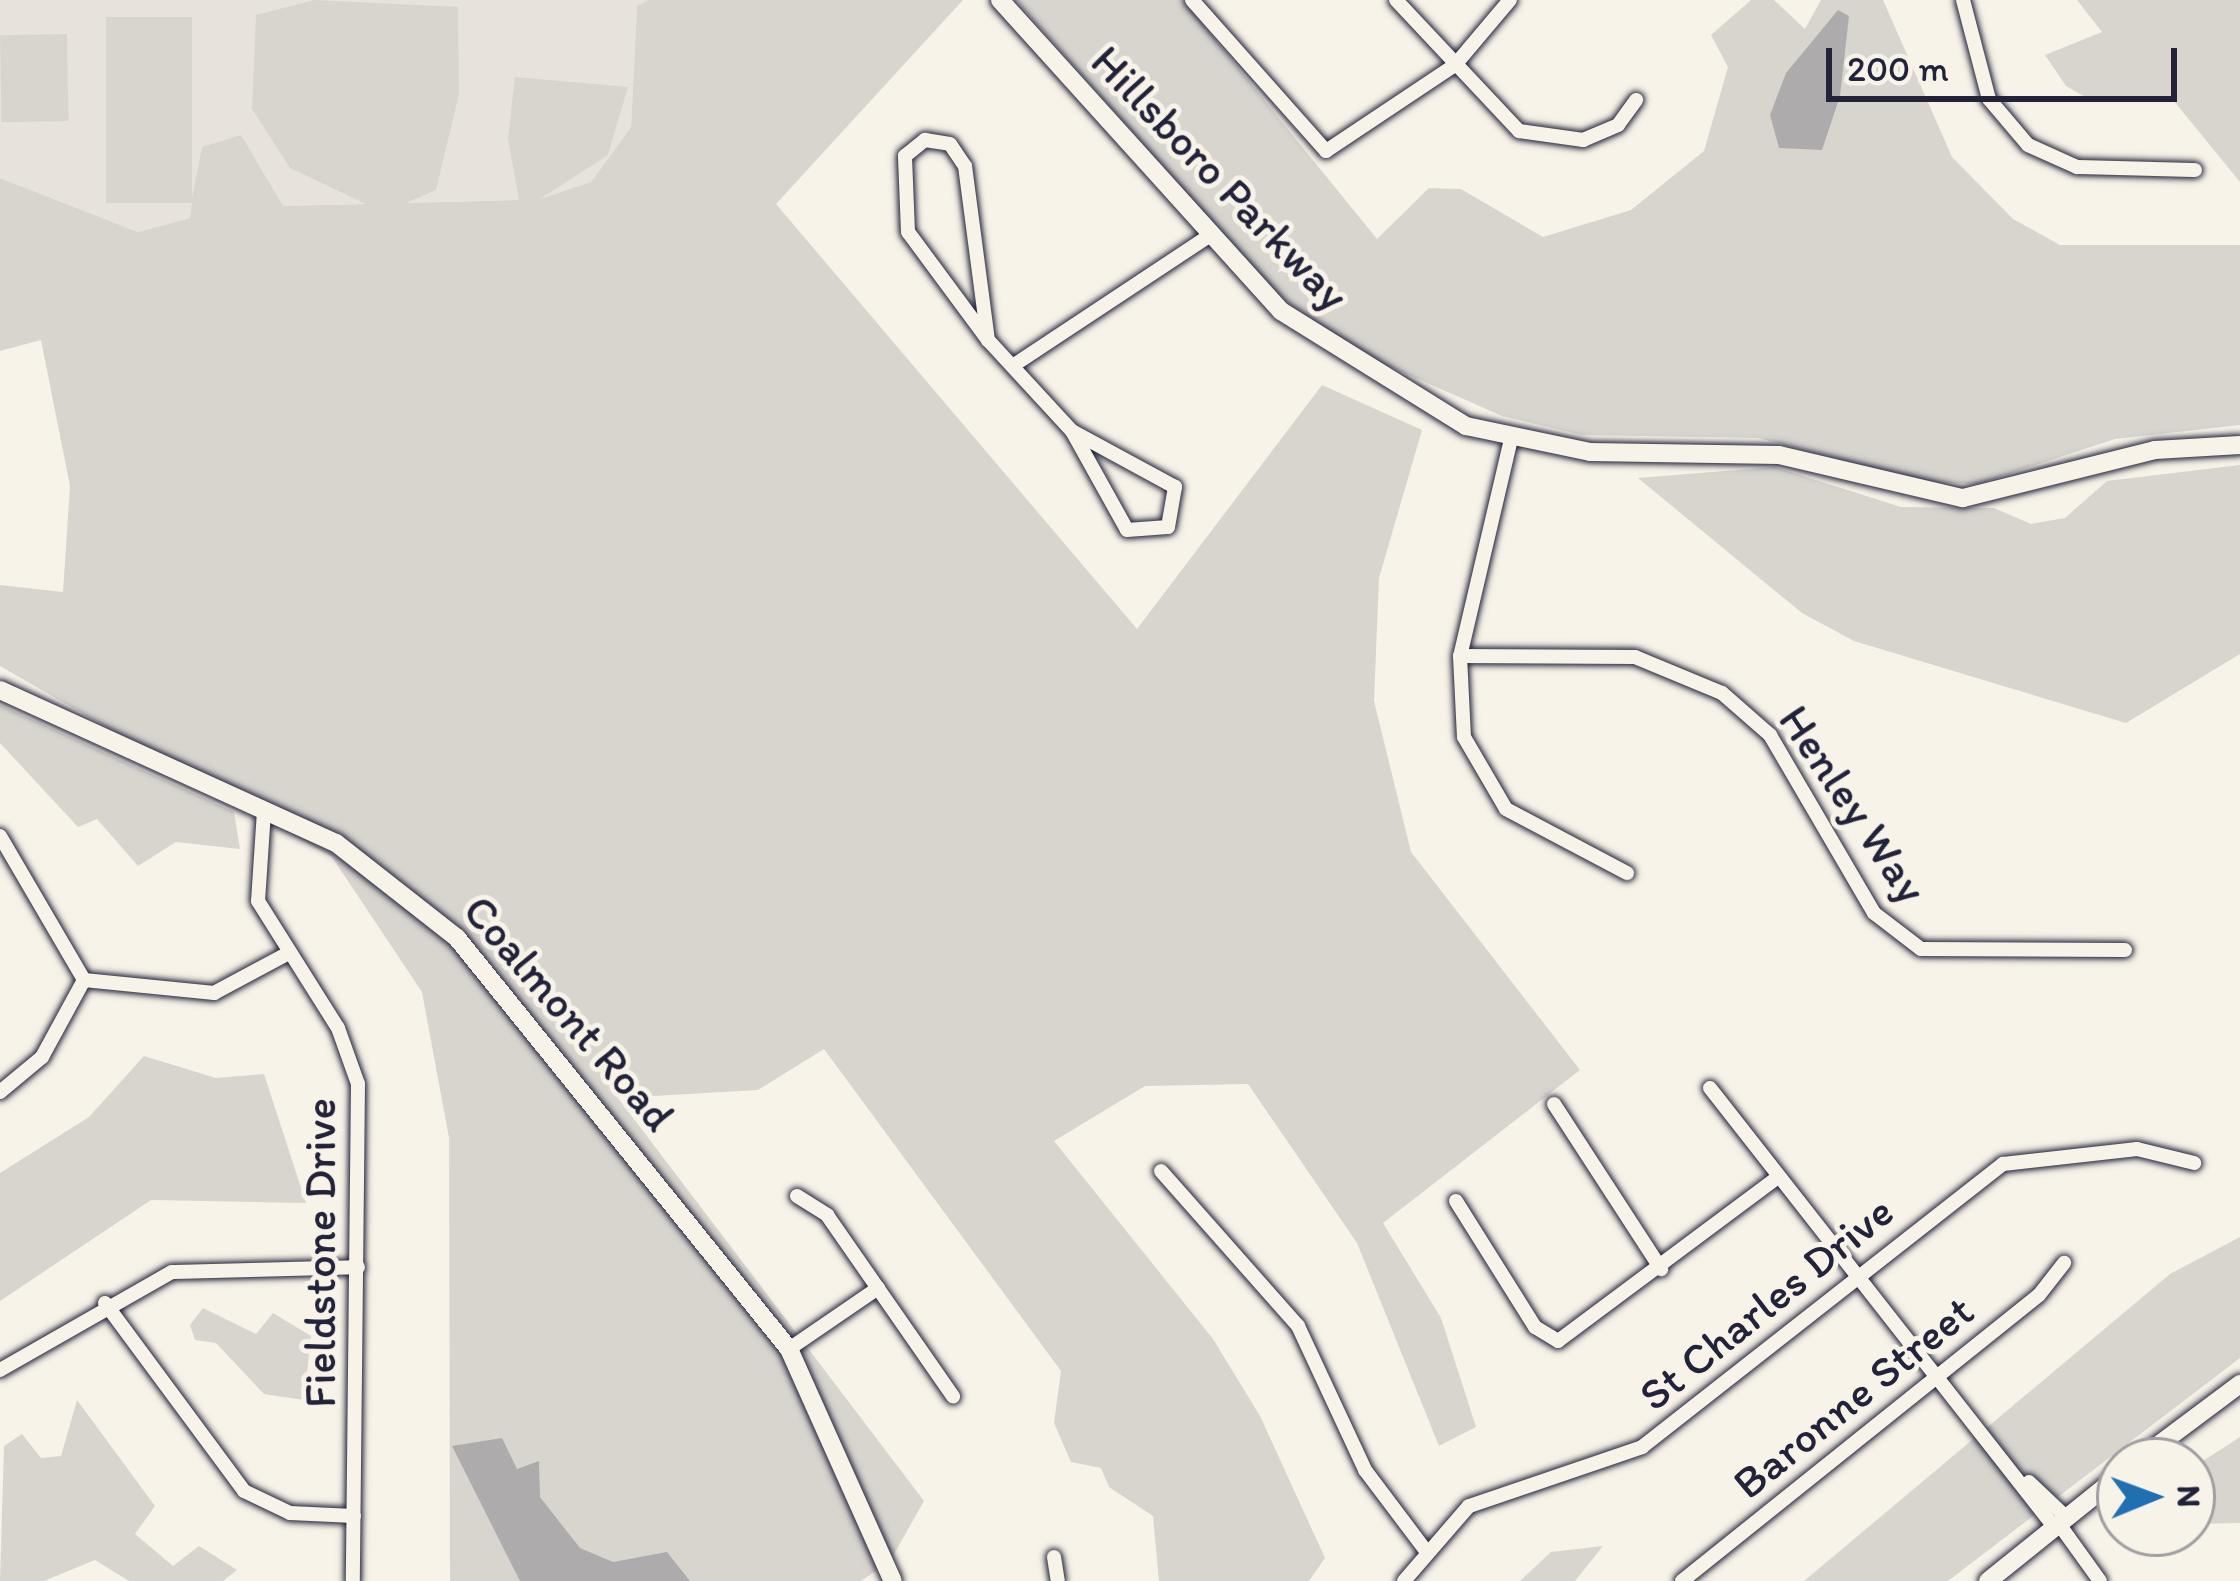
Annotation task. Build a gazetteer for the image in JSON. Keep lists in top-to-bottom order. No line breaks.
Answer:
{"streets":{"street":["Hillsboro Parkway","Henley Way","Coalmont Road","Fieldstone Drive","St Charles Drive","Baronne Street"]},"crossings":[["Coalmont Road","Fieldstone Drive"]],"scale_bar":"200 m","north":"right"}
